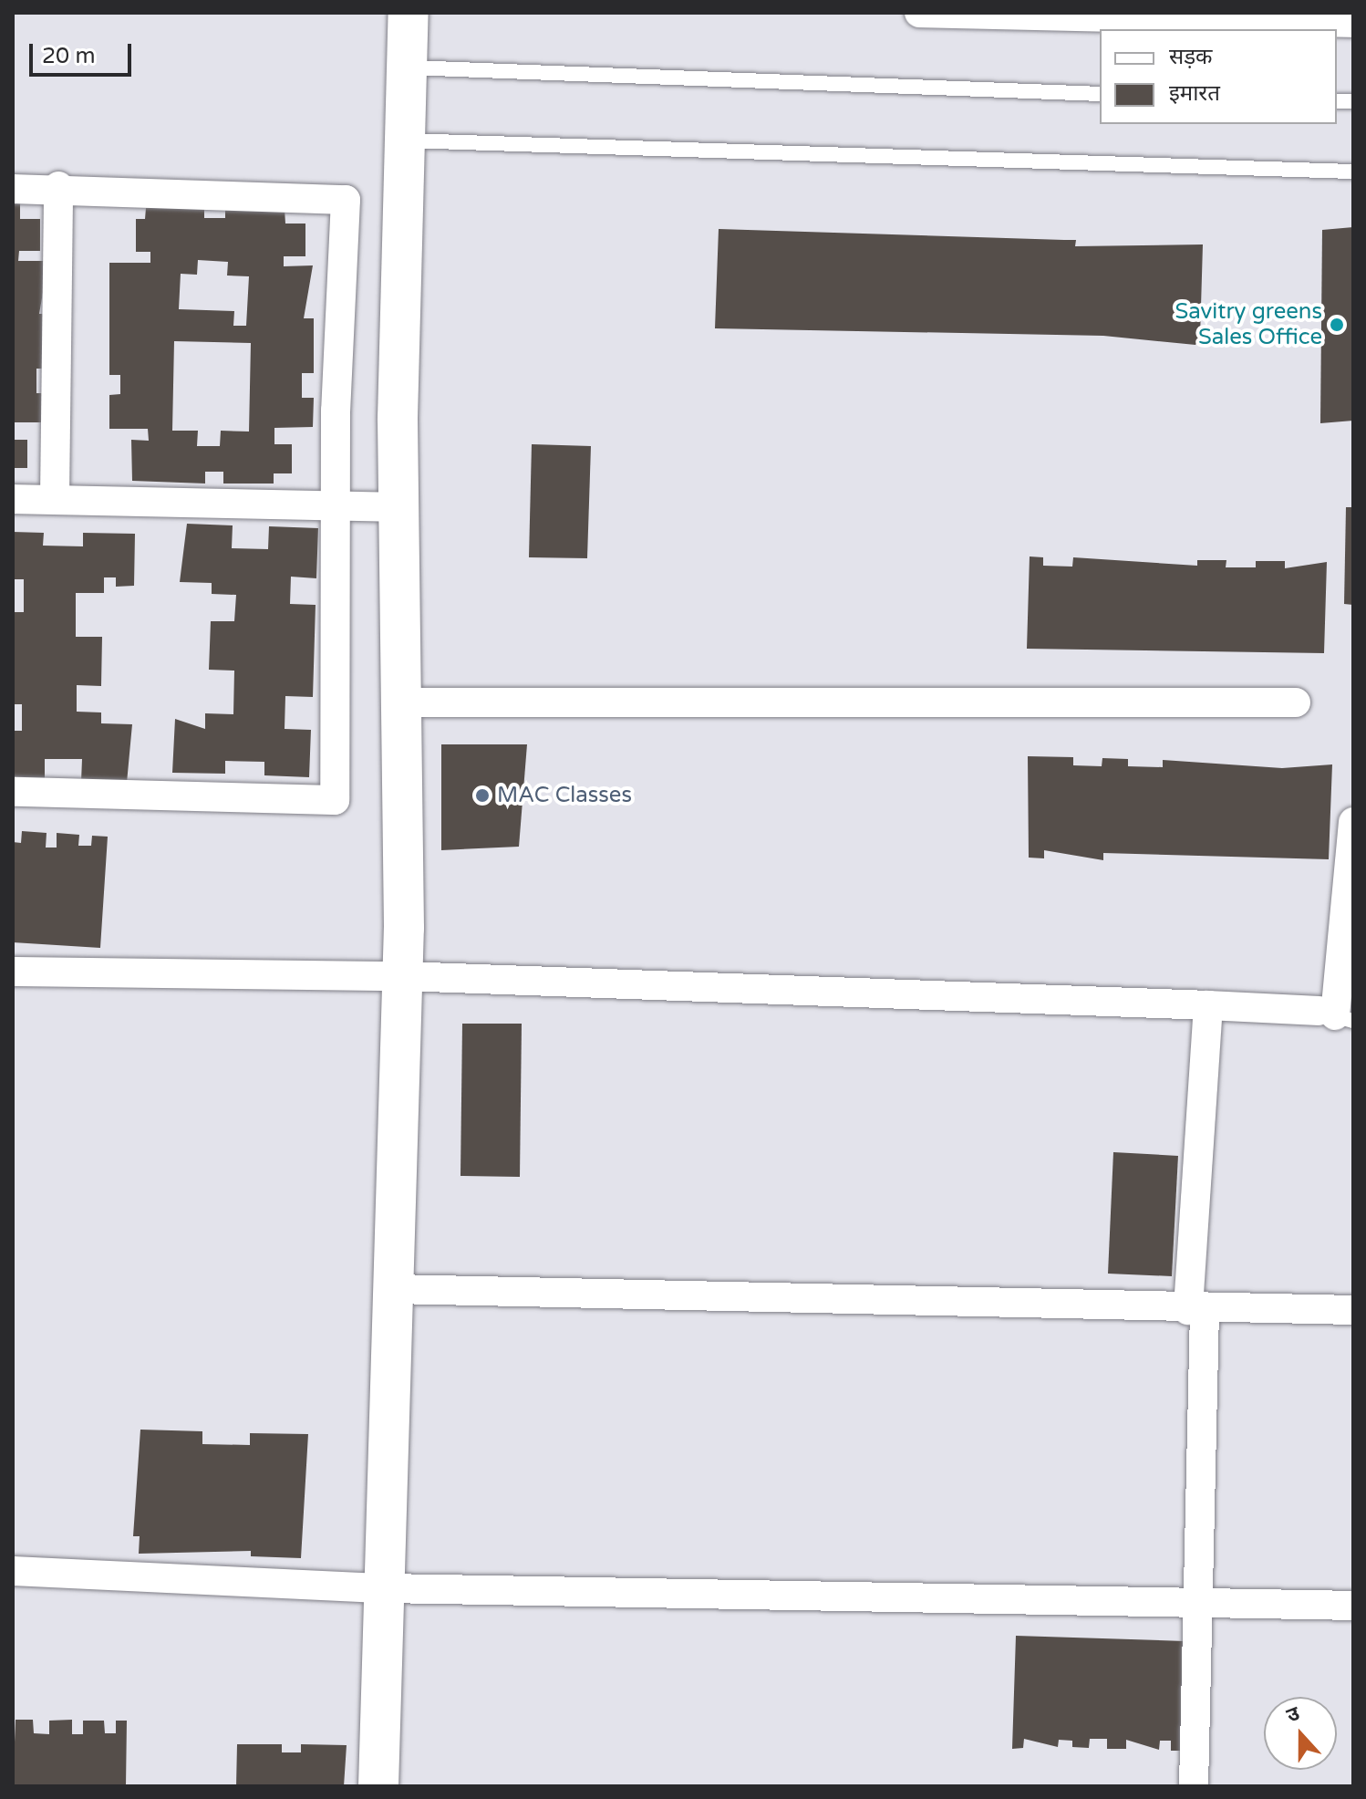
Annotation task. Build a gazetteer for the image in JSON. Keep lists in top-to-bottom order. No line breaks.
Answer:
{"places":["Savitry greens Sales Office","MAC Classes"],"legend":["सड़क","इमारत"],"scale_bar":"20 m","north":"top"}
